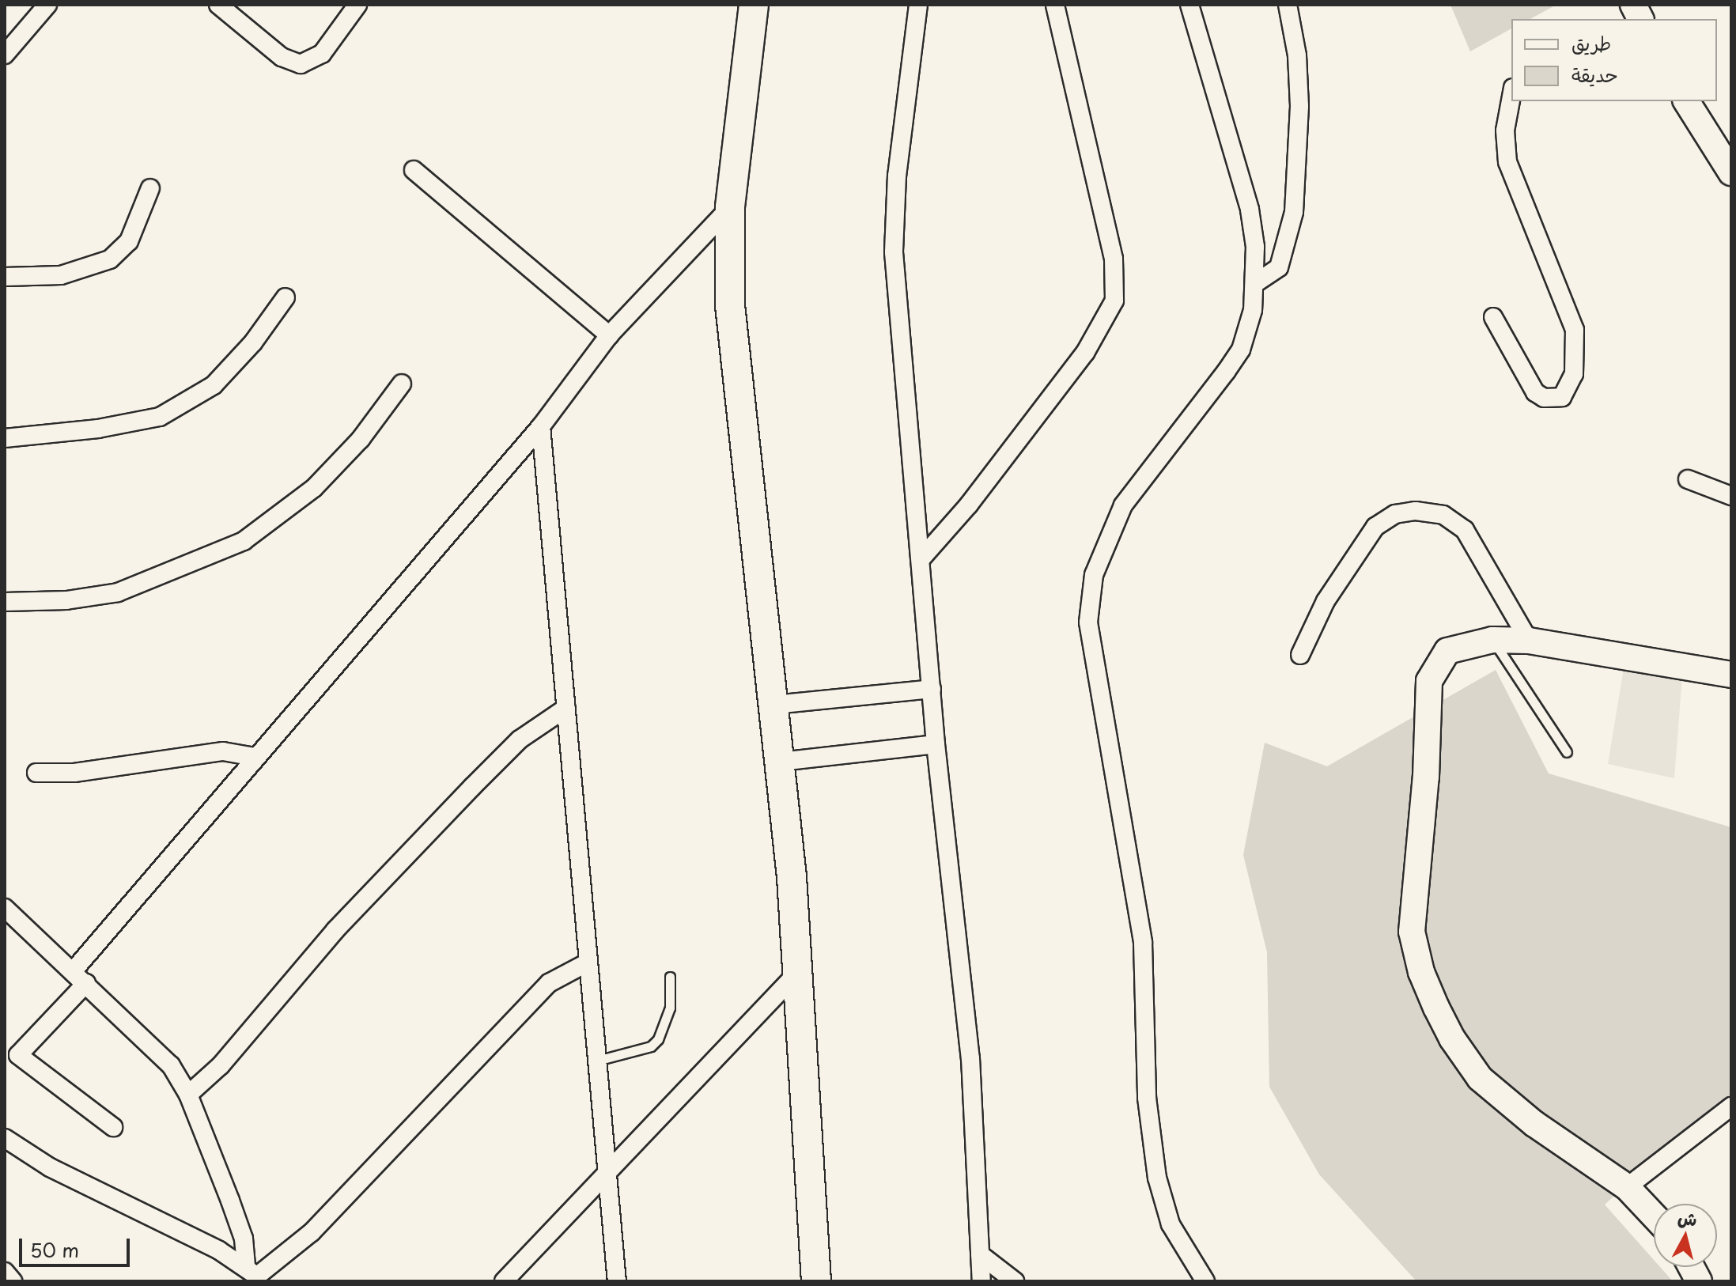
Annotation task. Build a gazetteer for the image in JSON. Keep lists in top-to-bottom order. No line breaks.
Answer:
{"legend":["طريق","حديقة"],"scale_bar":"50 m","north":"top"}
